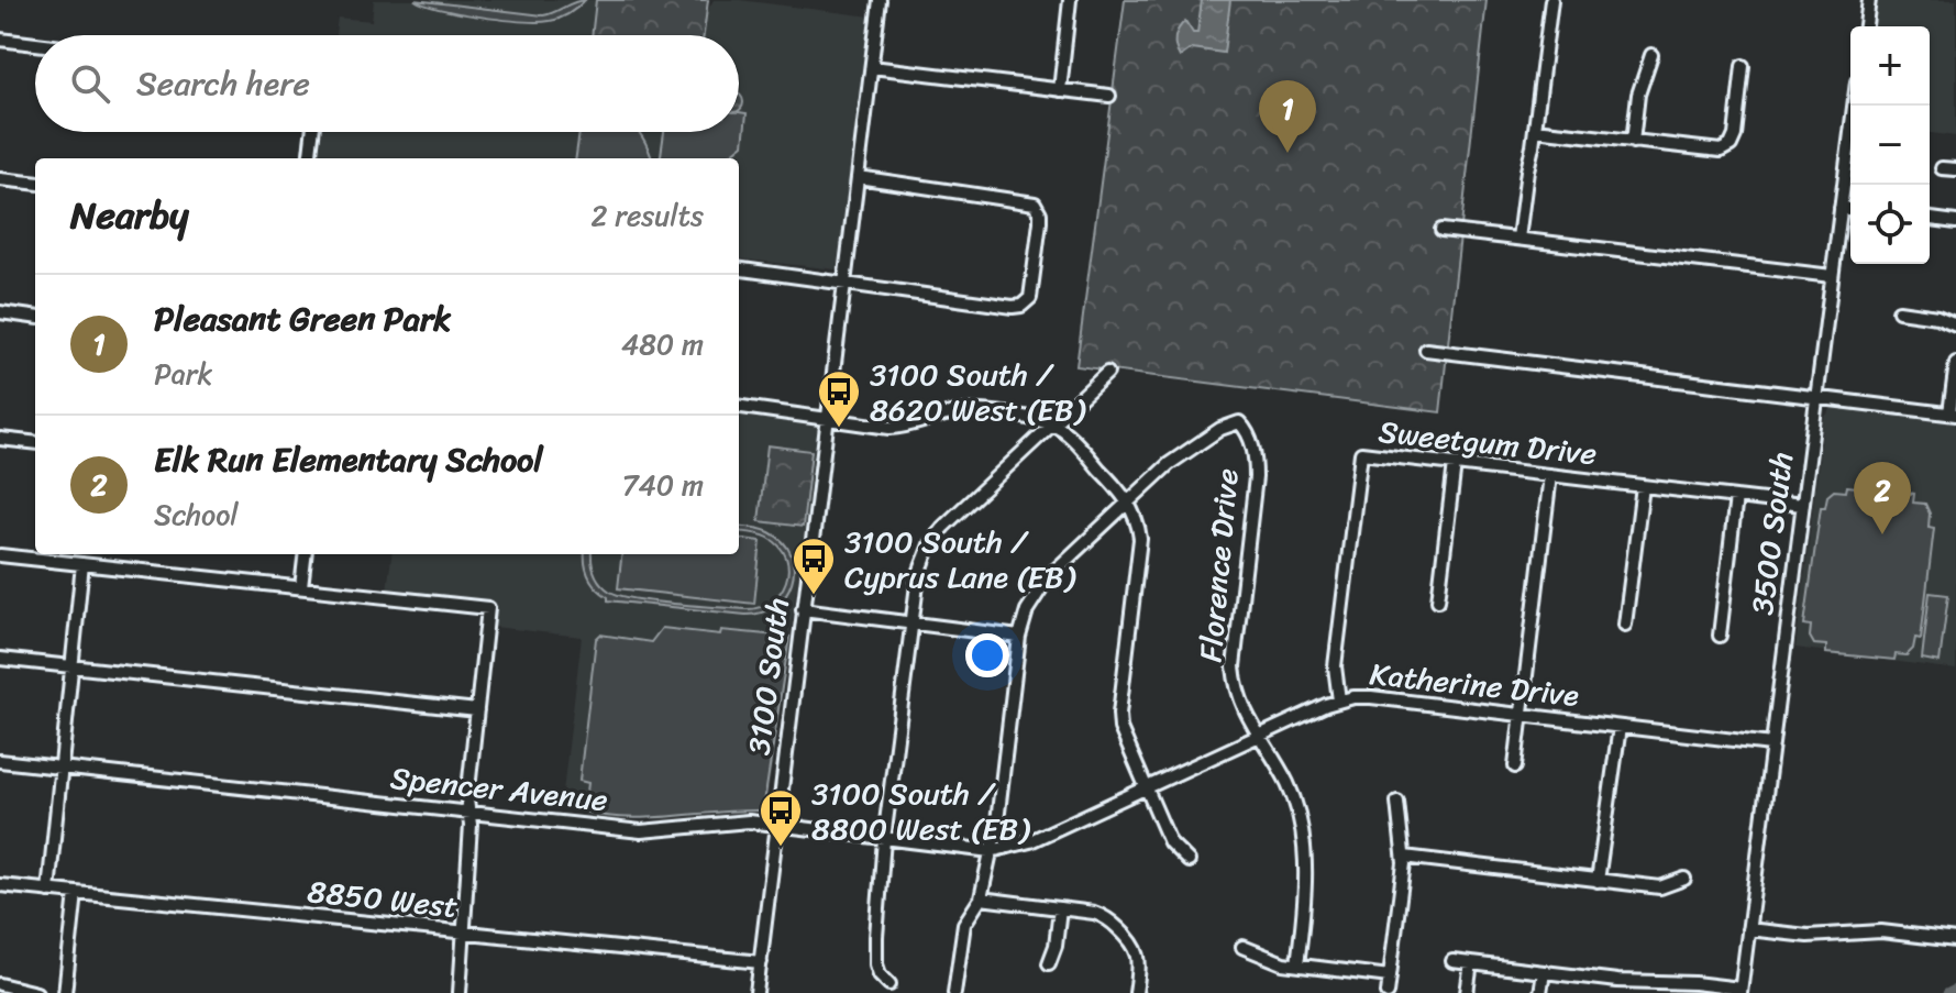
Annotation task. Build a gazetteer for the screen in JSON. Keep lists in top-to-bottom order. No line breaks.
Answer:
{"streets":{"street":["Sweetgum Drive","3500 South","Florence Drive","3100 South","Katherine Drive","Spencer Avenue","8850 West"]},"crossings":[["Sweetgum Drive","3500 South"],["Sweetgum Drive","Katherine Drive"],["3500 South","Katherine Drive"],["Florence Drive","Katherine Drive"],["3100 South","Spencer Avenue"],["3100 South","8850 West"],["Katherine Drive","Spencer Avenue"]],"places":{"bus stop":["3100 South / 8620 West (EB)","3100 South / Cyprus Lane (EB)","3100 South / 8800 West (EB)"]},"page":{"map_buttons":["+","−"],"search":"Search here","pins":["1","2"],"heading":["Nearby","2 results"],"list":[{"mark":"1","name":"Pleasant Green Park","note":"Park","value":"480 m"},{"mark":"2","name":"Elk Run Elementary School","note":"School","value":"740 m"}]}}
